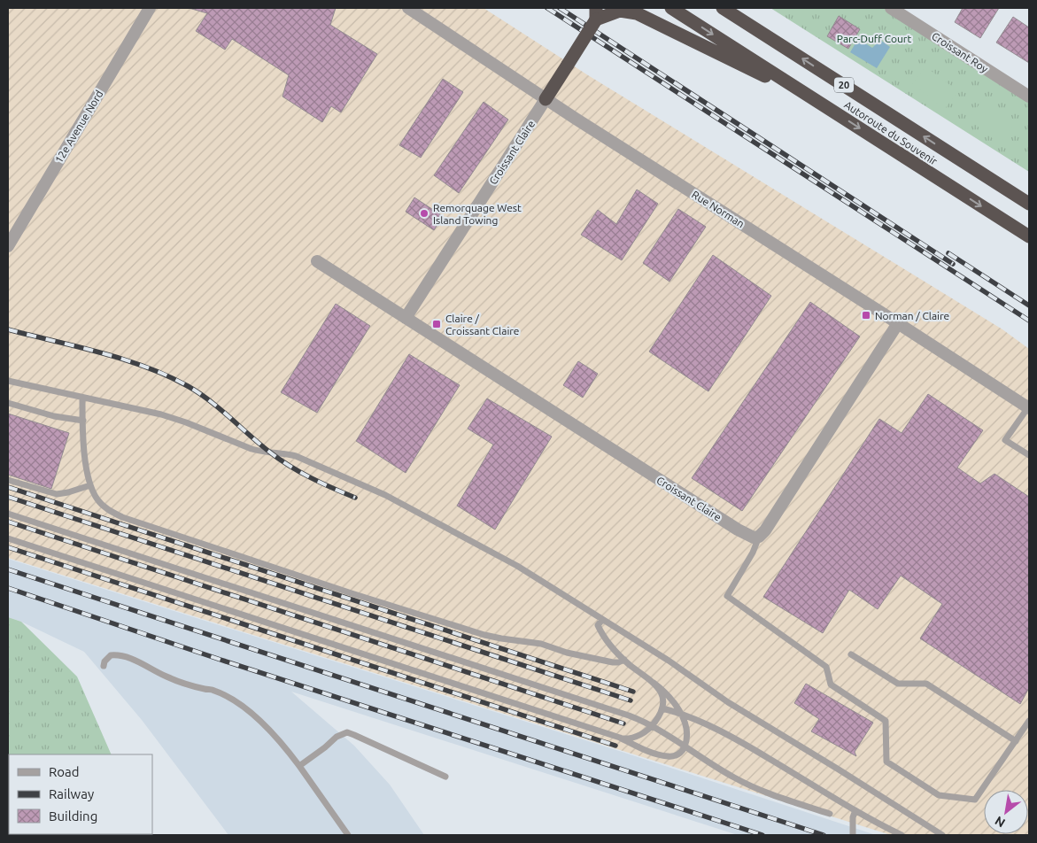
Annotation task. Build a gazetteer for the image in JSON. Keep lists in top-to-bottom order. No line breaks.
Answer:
{"streets":{"highway":["20","Autoroute du Souvenir"],"street":["Croissant Roy","12e Avenue Nord","Croissant Claire","Rue Norman"]},"crossings":[["Croissant Claire","Rue Norman"]],"parks":["Parc-Duff Court"],"places":{"other":["Remorquage West Island Towing"],"transit":["Norman / Claire","Claire / Croissant Claire"]},"legend":["Road","Railway","Building"],"north":"bottom left"}
